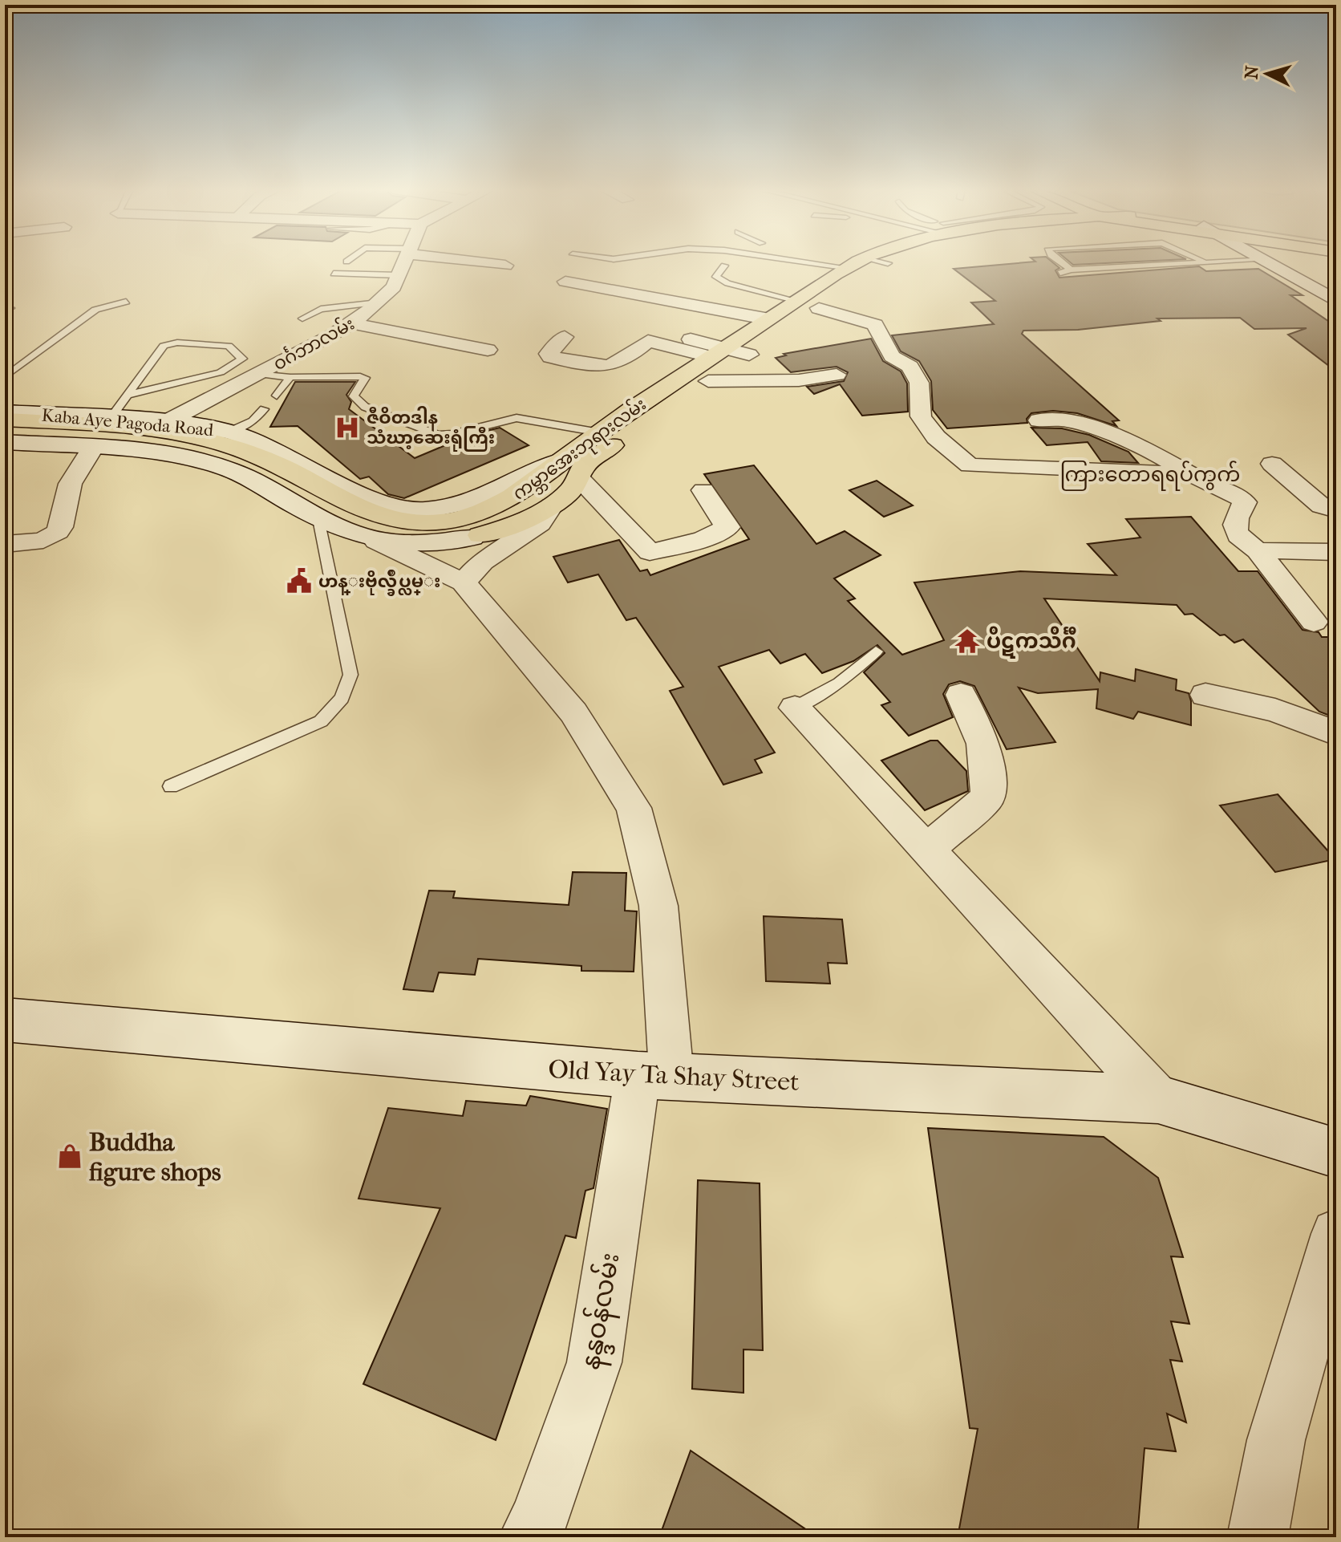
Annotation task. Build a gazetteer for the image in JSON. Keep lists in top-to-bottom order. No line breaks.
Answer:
{"streets":{"main road":["Kaba Aye Pagoda Road","ကမ္ဘာအေးဘုရားလမ်း","Old Yay Ta Shay Street"],"street":["ဝင်္ဂဘာလမ်း","နန္ဒဝန်လမ်း"]},"crossings":[["ဝင်္ဂဘာလမ်း","Kaba Aye Pagoda Road"],["Kaba Aye Pagoda Road","ကမ္ဘာအေးဘုရားလမ်း"],["Old Yay Ta Shay Street","နန္ဒဝန်လမ်း"]],"districts":["ကြားတောရရပ်ကွက်"],"places":{"hospital":["ဇီဝိတဒါန သံဃာ့ဆေးရုံကြီး"],"public building":["ဟန္းဗိုလ္ခ်ဳပ္လမ္း"],"temple":["ပိဋကသိင်္ဂီ"],"shop":["Buddha figure shops"]},"north":"left"}
